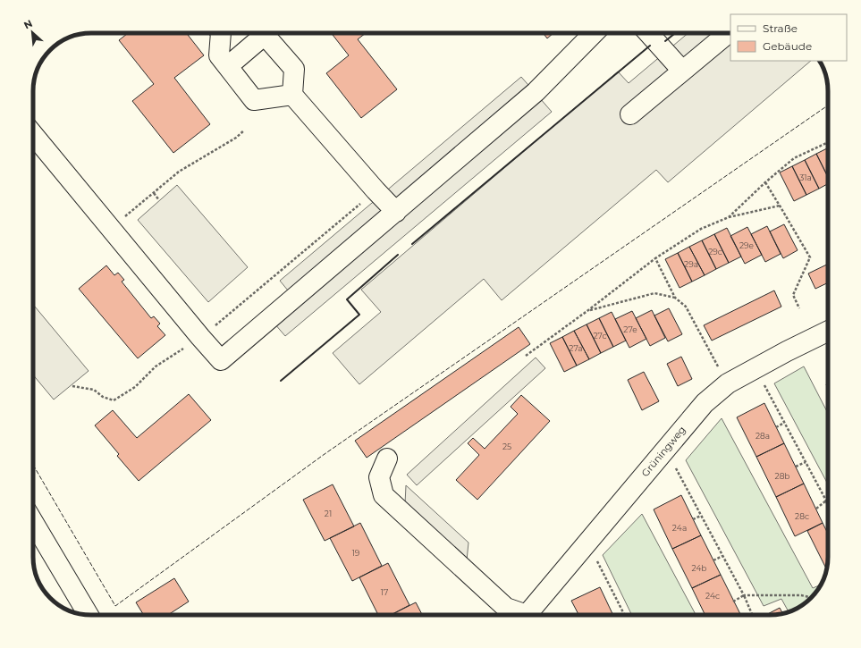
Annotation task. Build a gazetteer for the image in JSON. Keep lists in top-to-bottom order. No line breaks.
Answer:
{"streets":{"street":["Grüningweg"]},"house_numbers":["31a","29e","29c","29a","27e","27c","27a","28a","25","28b","21","28c","24a","19","24b","17","24c"],"legend":["Straße","Gebäude"],"north":"top left"}
